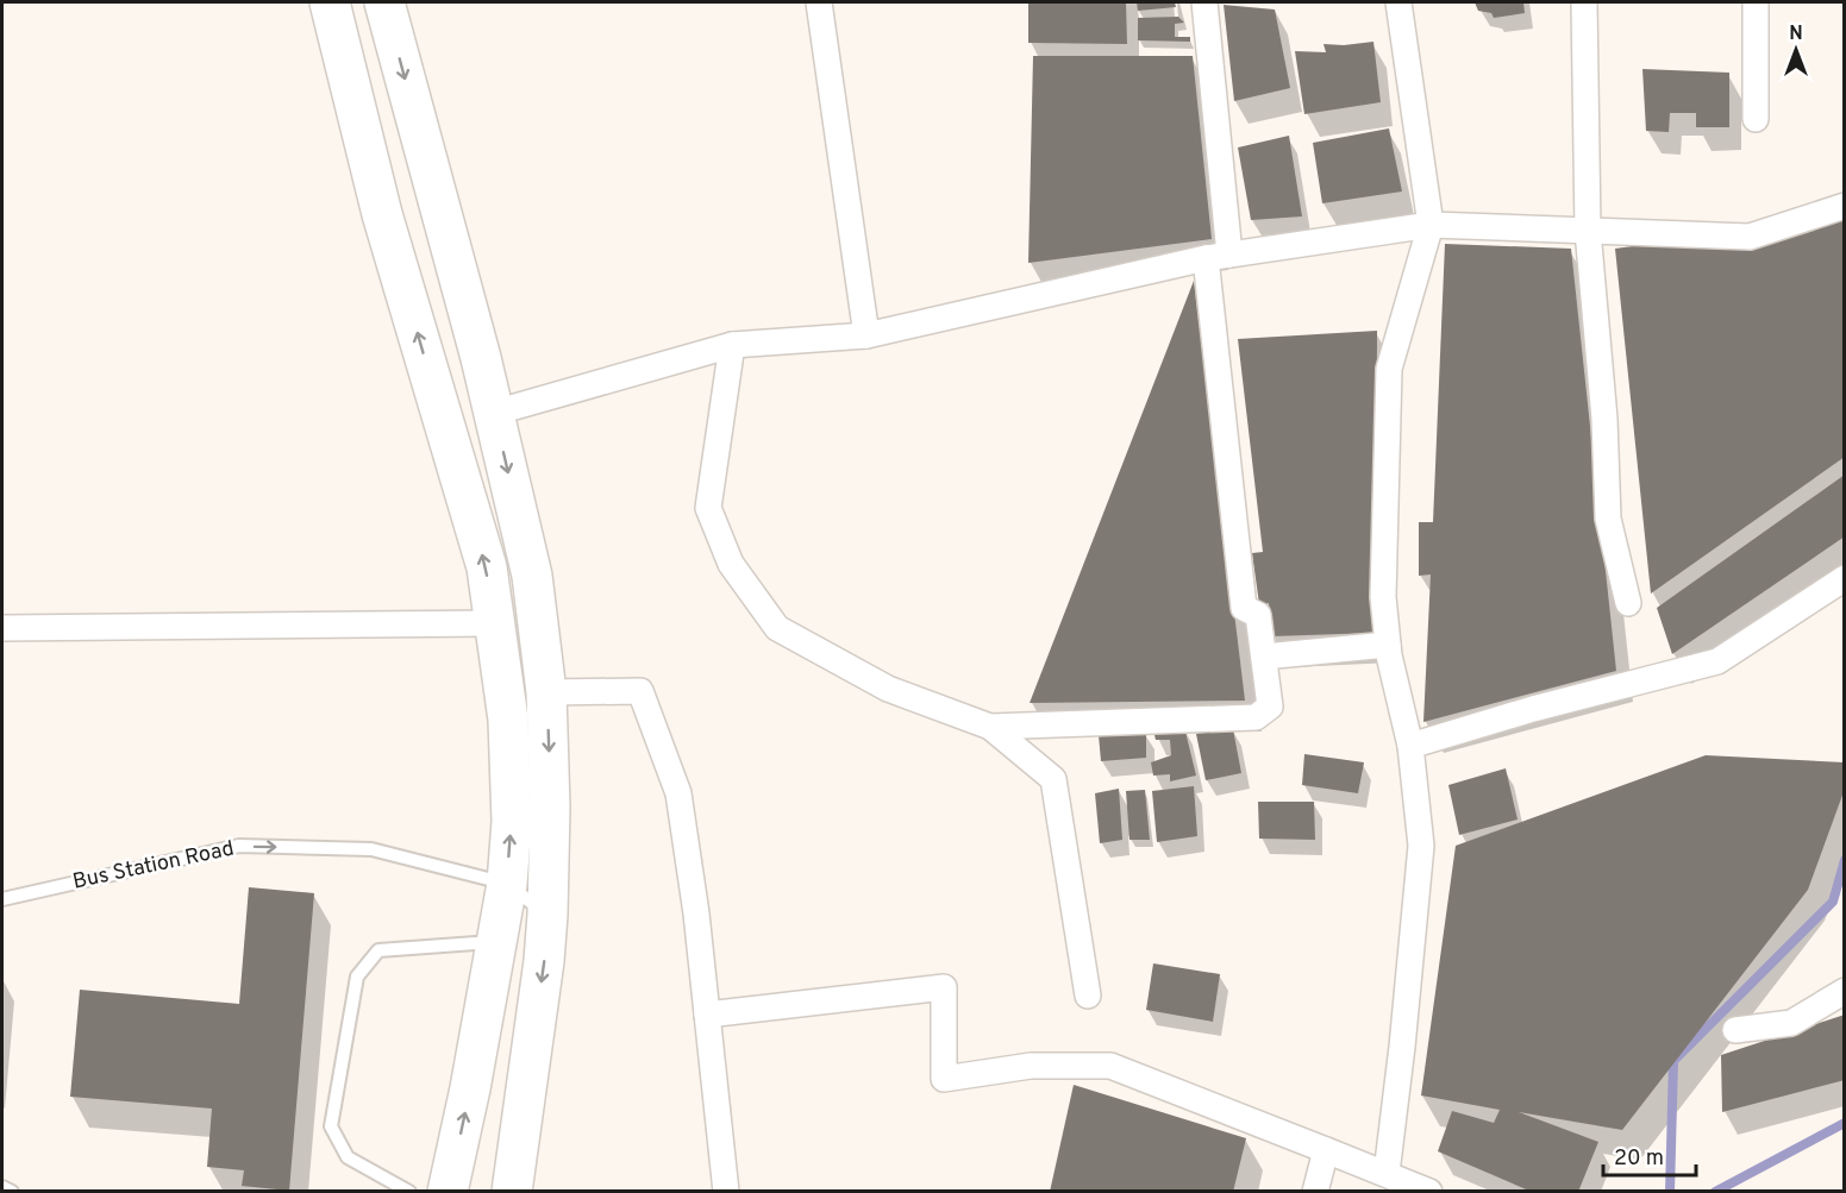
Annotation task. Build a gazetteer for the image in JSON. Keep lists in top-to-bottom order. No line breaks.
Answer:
{"streets":{"lane":["Bus Station Road"]},"one_way":["Bus Station Road"],"scale_bar":"20 m","north":"top"}
